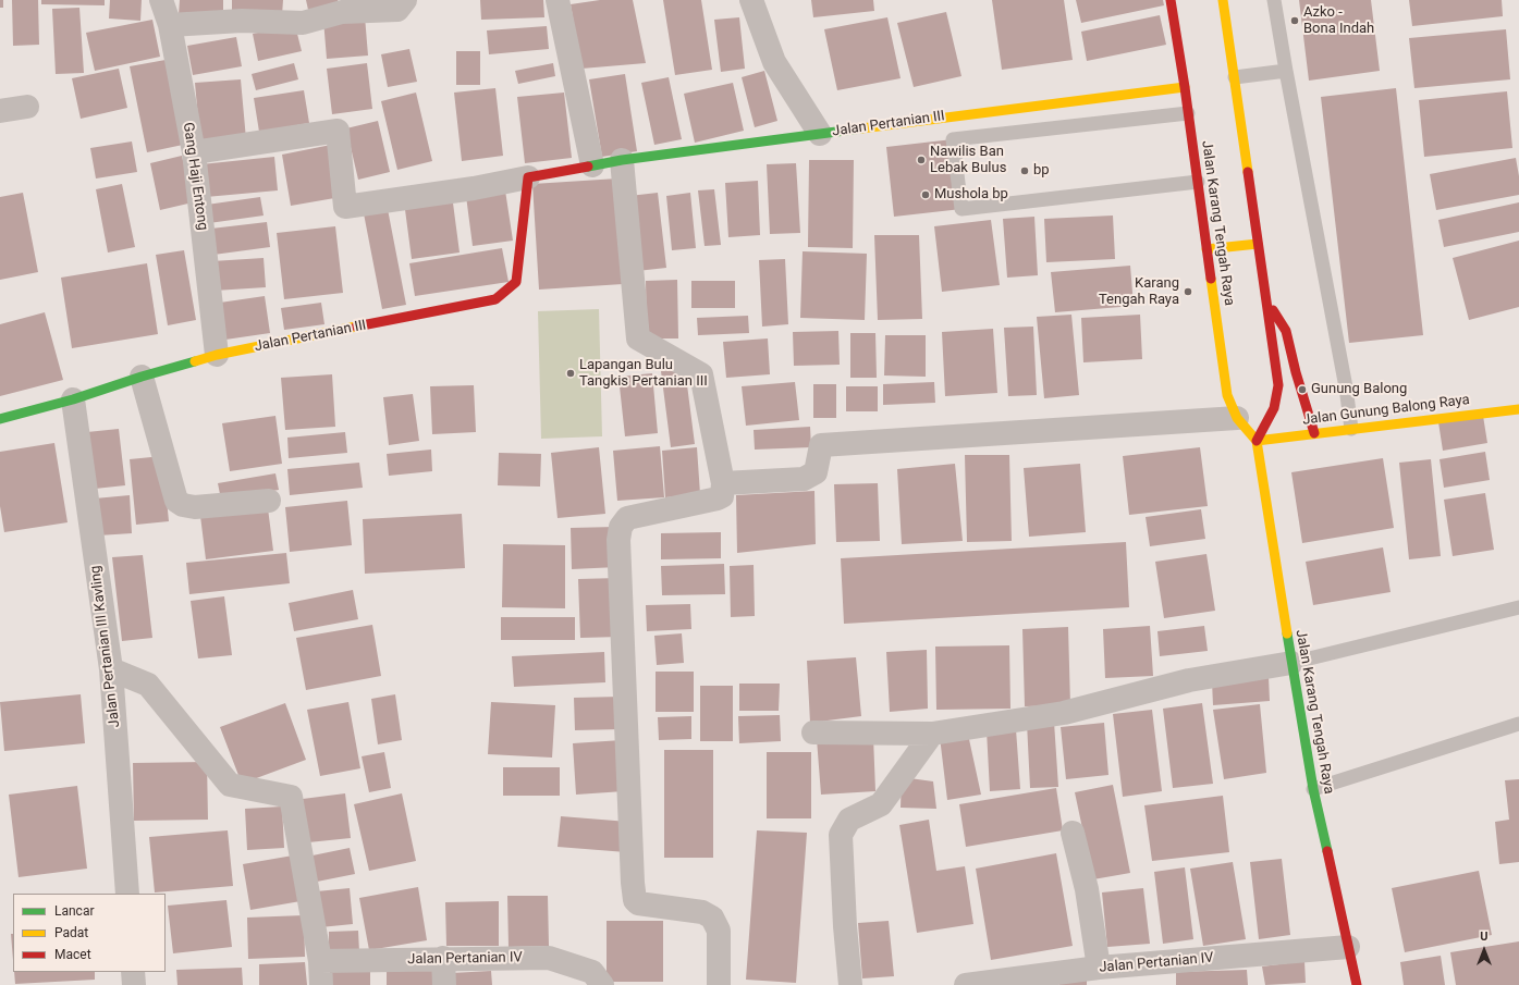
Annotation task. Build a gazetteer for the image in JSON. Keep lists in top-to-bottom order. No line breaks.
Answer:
{"streets":{"main road":["Jalan Pertanian III","Jalan Karang Tengah Raya","Jalan Gunung Balong Raya"],"street":["Gang Haji Entong","Jalan Pertanian III Kavling","Jalan Pertanian IV"]},"crossings":[["Jalan Pertanian III","Gang Haji Entong"],["Jalan Pertanian III","Jalan Karang Tengah Raya"],["Jalan Pertanian III","Jalan Pertanian III Kavling"],["Jalan Karang Tengah Raya","Jalan Gunung Balong Raya"],["Jalan Karang Tengah Raya","Jalan Pertanian IV"]],"places":["Azko - Bona Indah","Nawilis Ban Lebak Bulus","bp","Mushola bp","Karang Tengah Raya","Lapangan Bulu Tangkis Pertanian III","Gunung Balong"],"legend":["Lancar","Padat","Macet"],"north":"top"}
